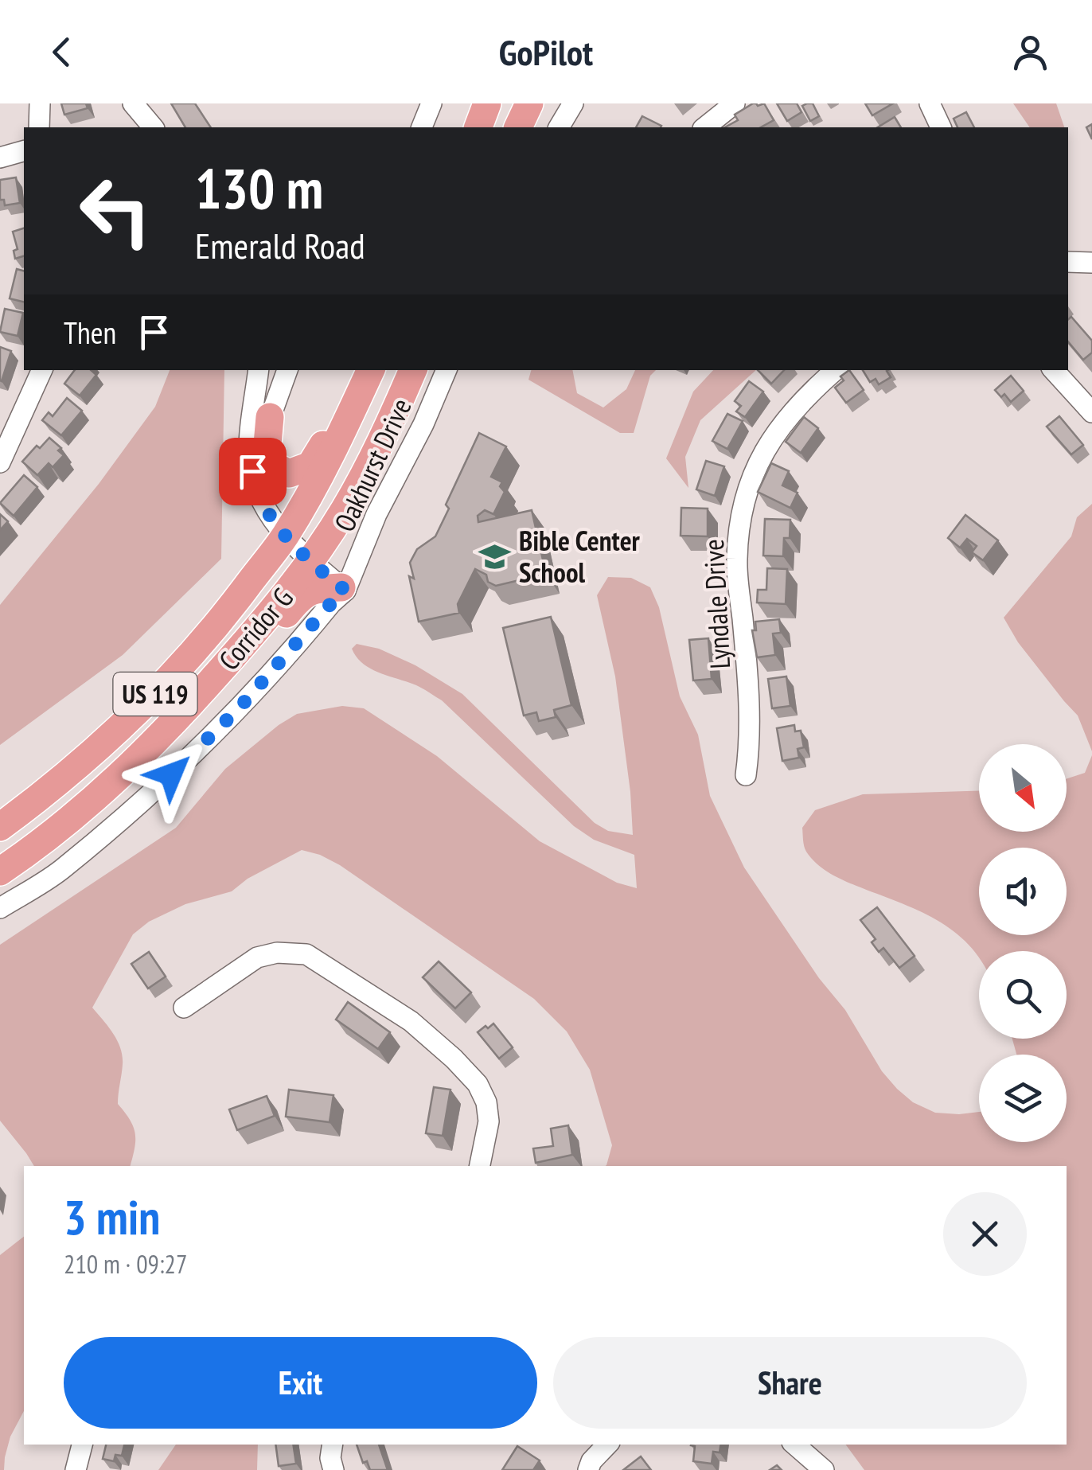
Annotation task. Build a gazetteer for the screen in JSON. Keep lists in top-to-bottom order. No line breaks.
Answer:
{"streets":{"highway":["Corridor G","US 119"],"street":["Oakhurst Drive","Lyndale Drive"]},"places":{"school or university":["Bible Center School"]},"north":"bottom right","page":{"header":"GoPilot","turn":["130 m","Emerald Road"],"then":"Then","heading":["3 min","210 m · 09:27"],"buttons":["Exit","Share"]}}
